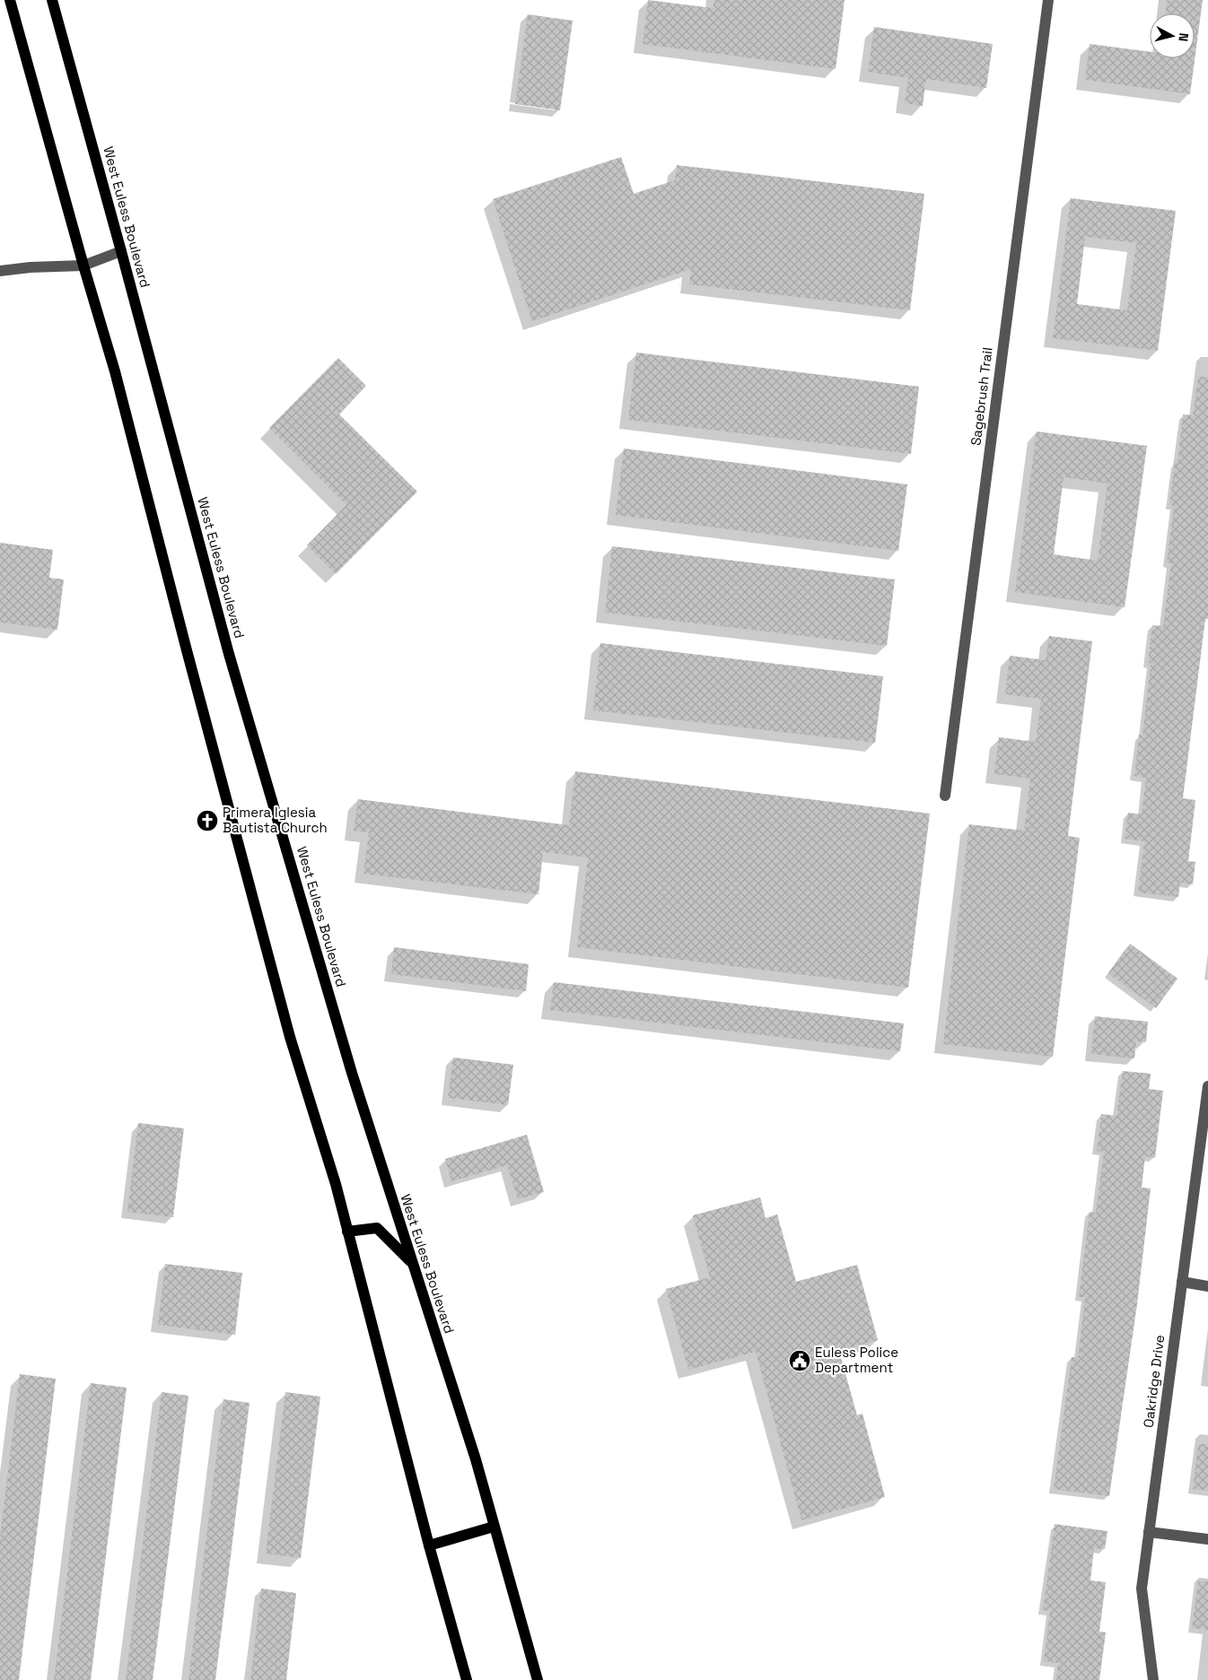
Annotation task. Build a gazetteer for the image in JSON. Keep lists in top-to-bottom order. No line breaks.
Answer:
{"streets":{"main road":["West Euless Boulevard"],"street":["Sagebrush Trail","Oakridge Drive"]},"places":{"church":["Primera Iglesia Bautista Church"],"public building":["Euless Police Department"]},"north":"right"}
